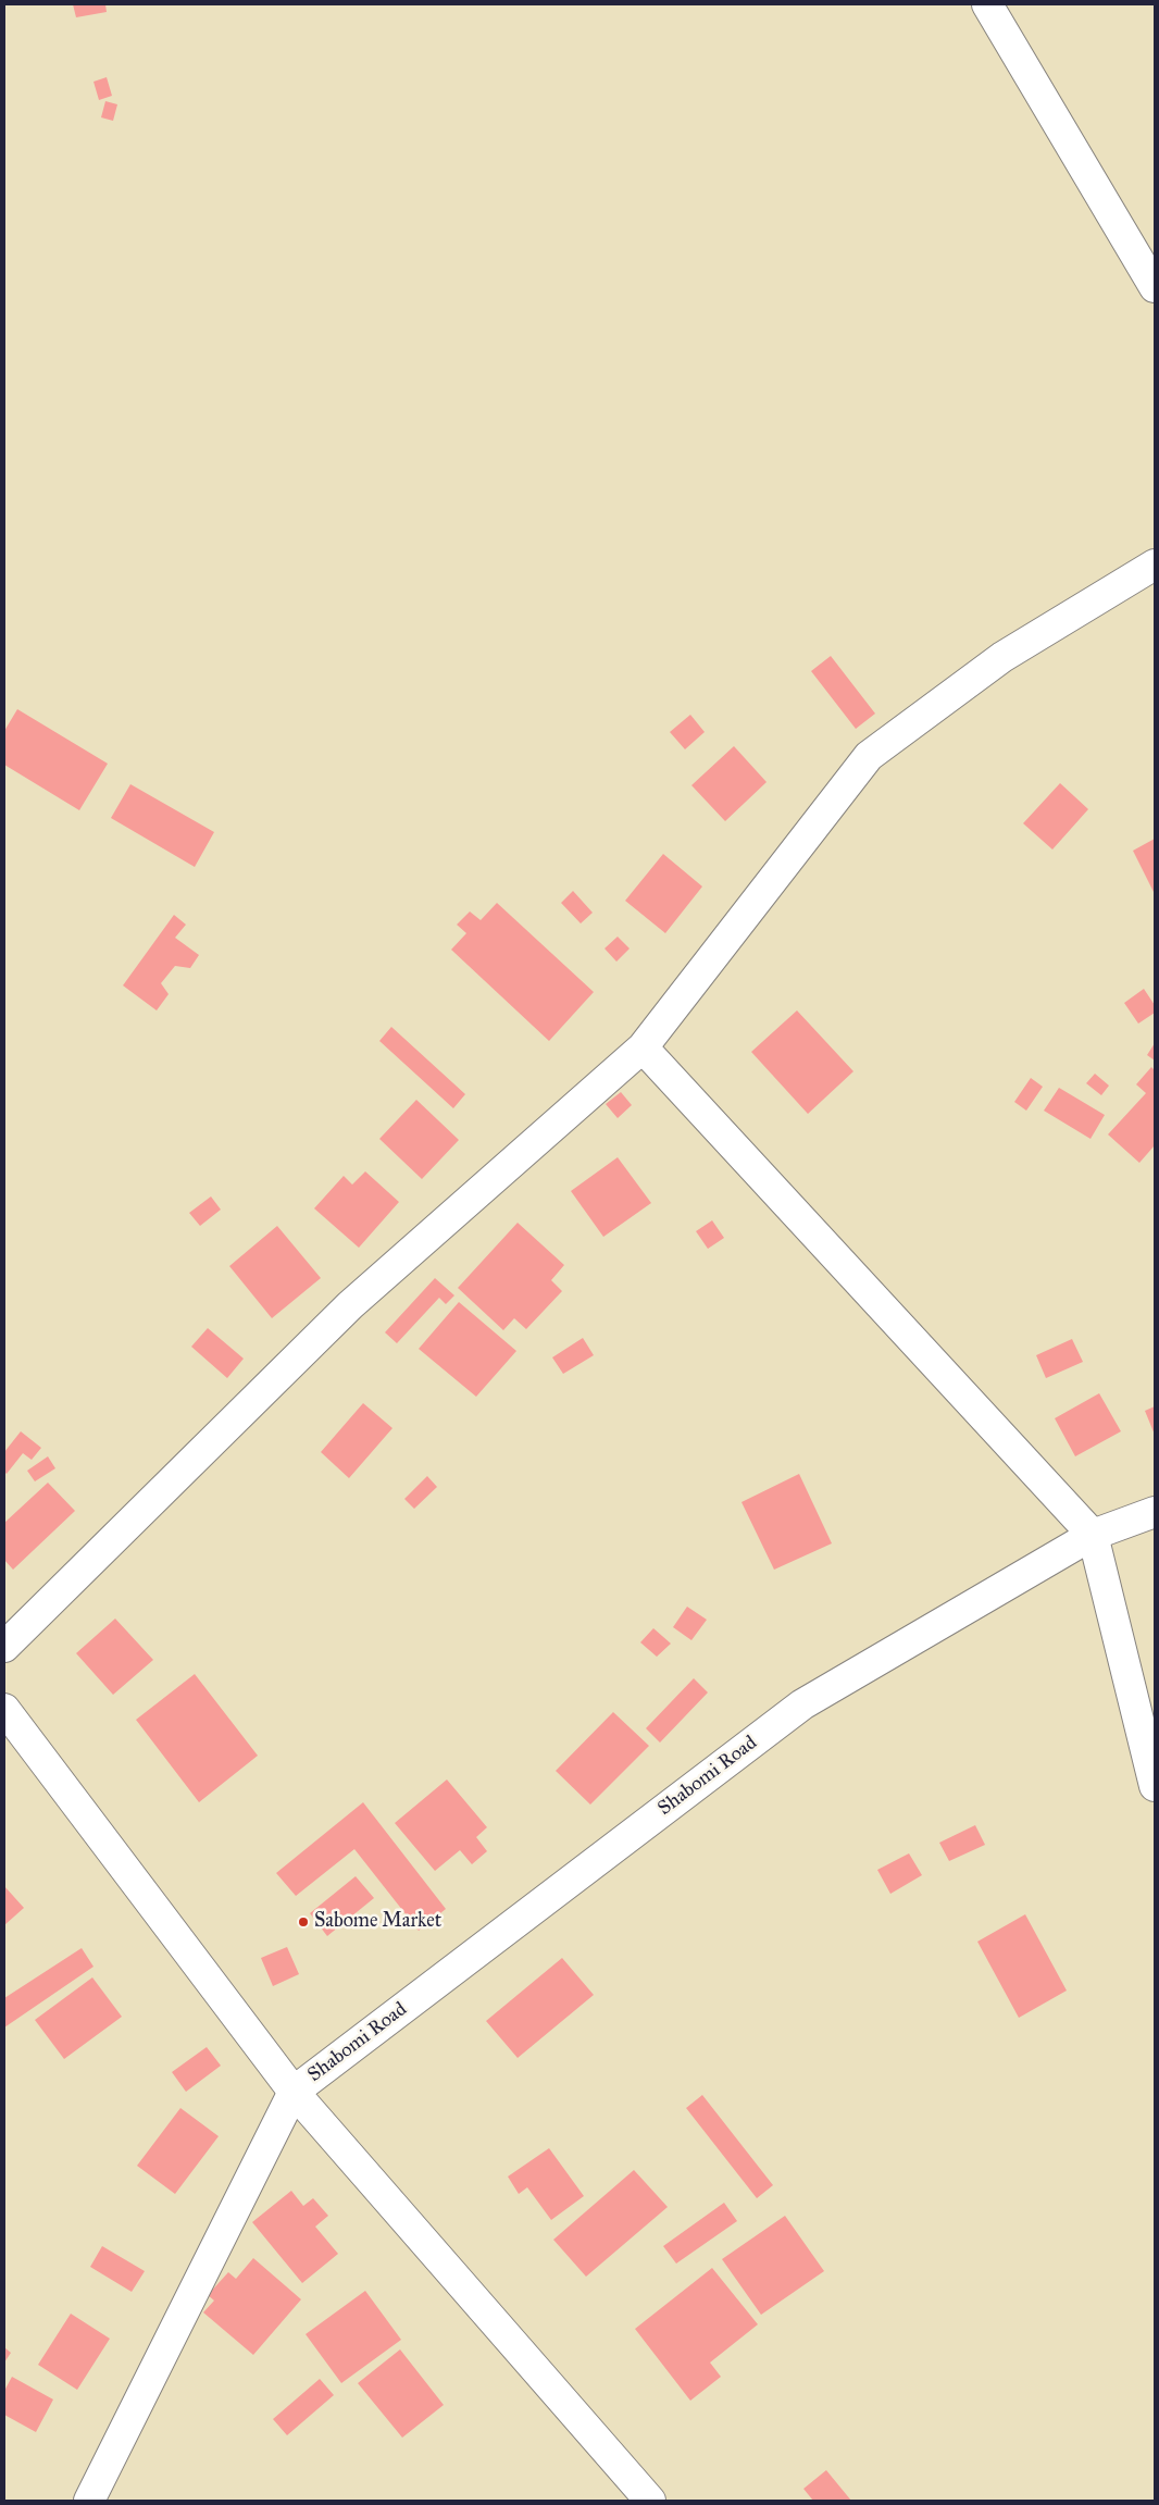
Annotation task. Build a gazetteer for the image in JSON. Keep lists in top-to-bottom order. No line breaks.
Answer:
{"streets":{"street":["Shabomi Road"]},"places":["Sabome Market"]}
